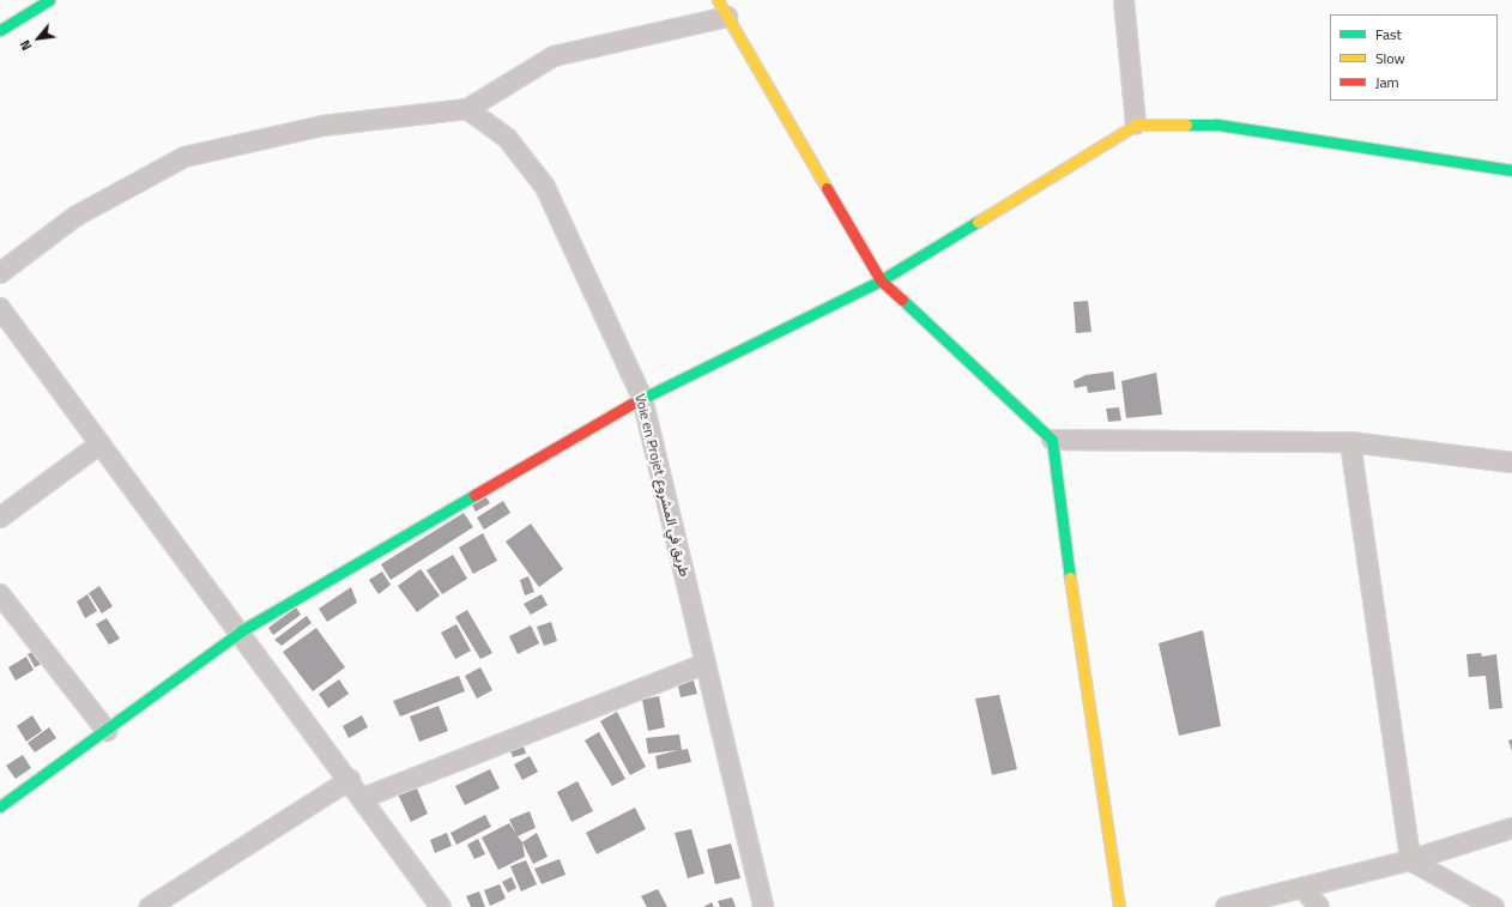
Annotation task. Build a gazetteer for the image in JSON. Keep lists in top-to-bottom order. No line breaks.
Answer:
{"streets":{"street":["Voie en Projet طريق في المشروع"]},"legend":["Fast","Slow","Jam"],"north":"bottom left"}
